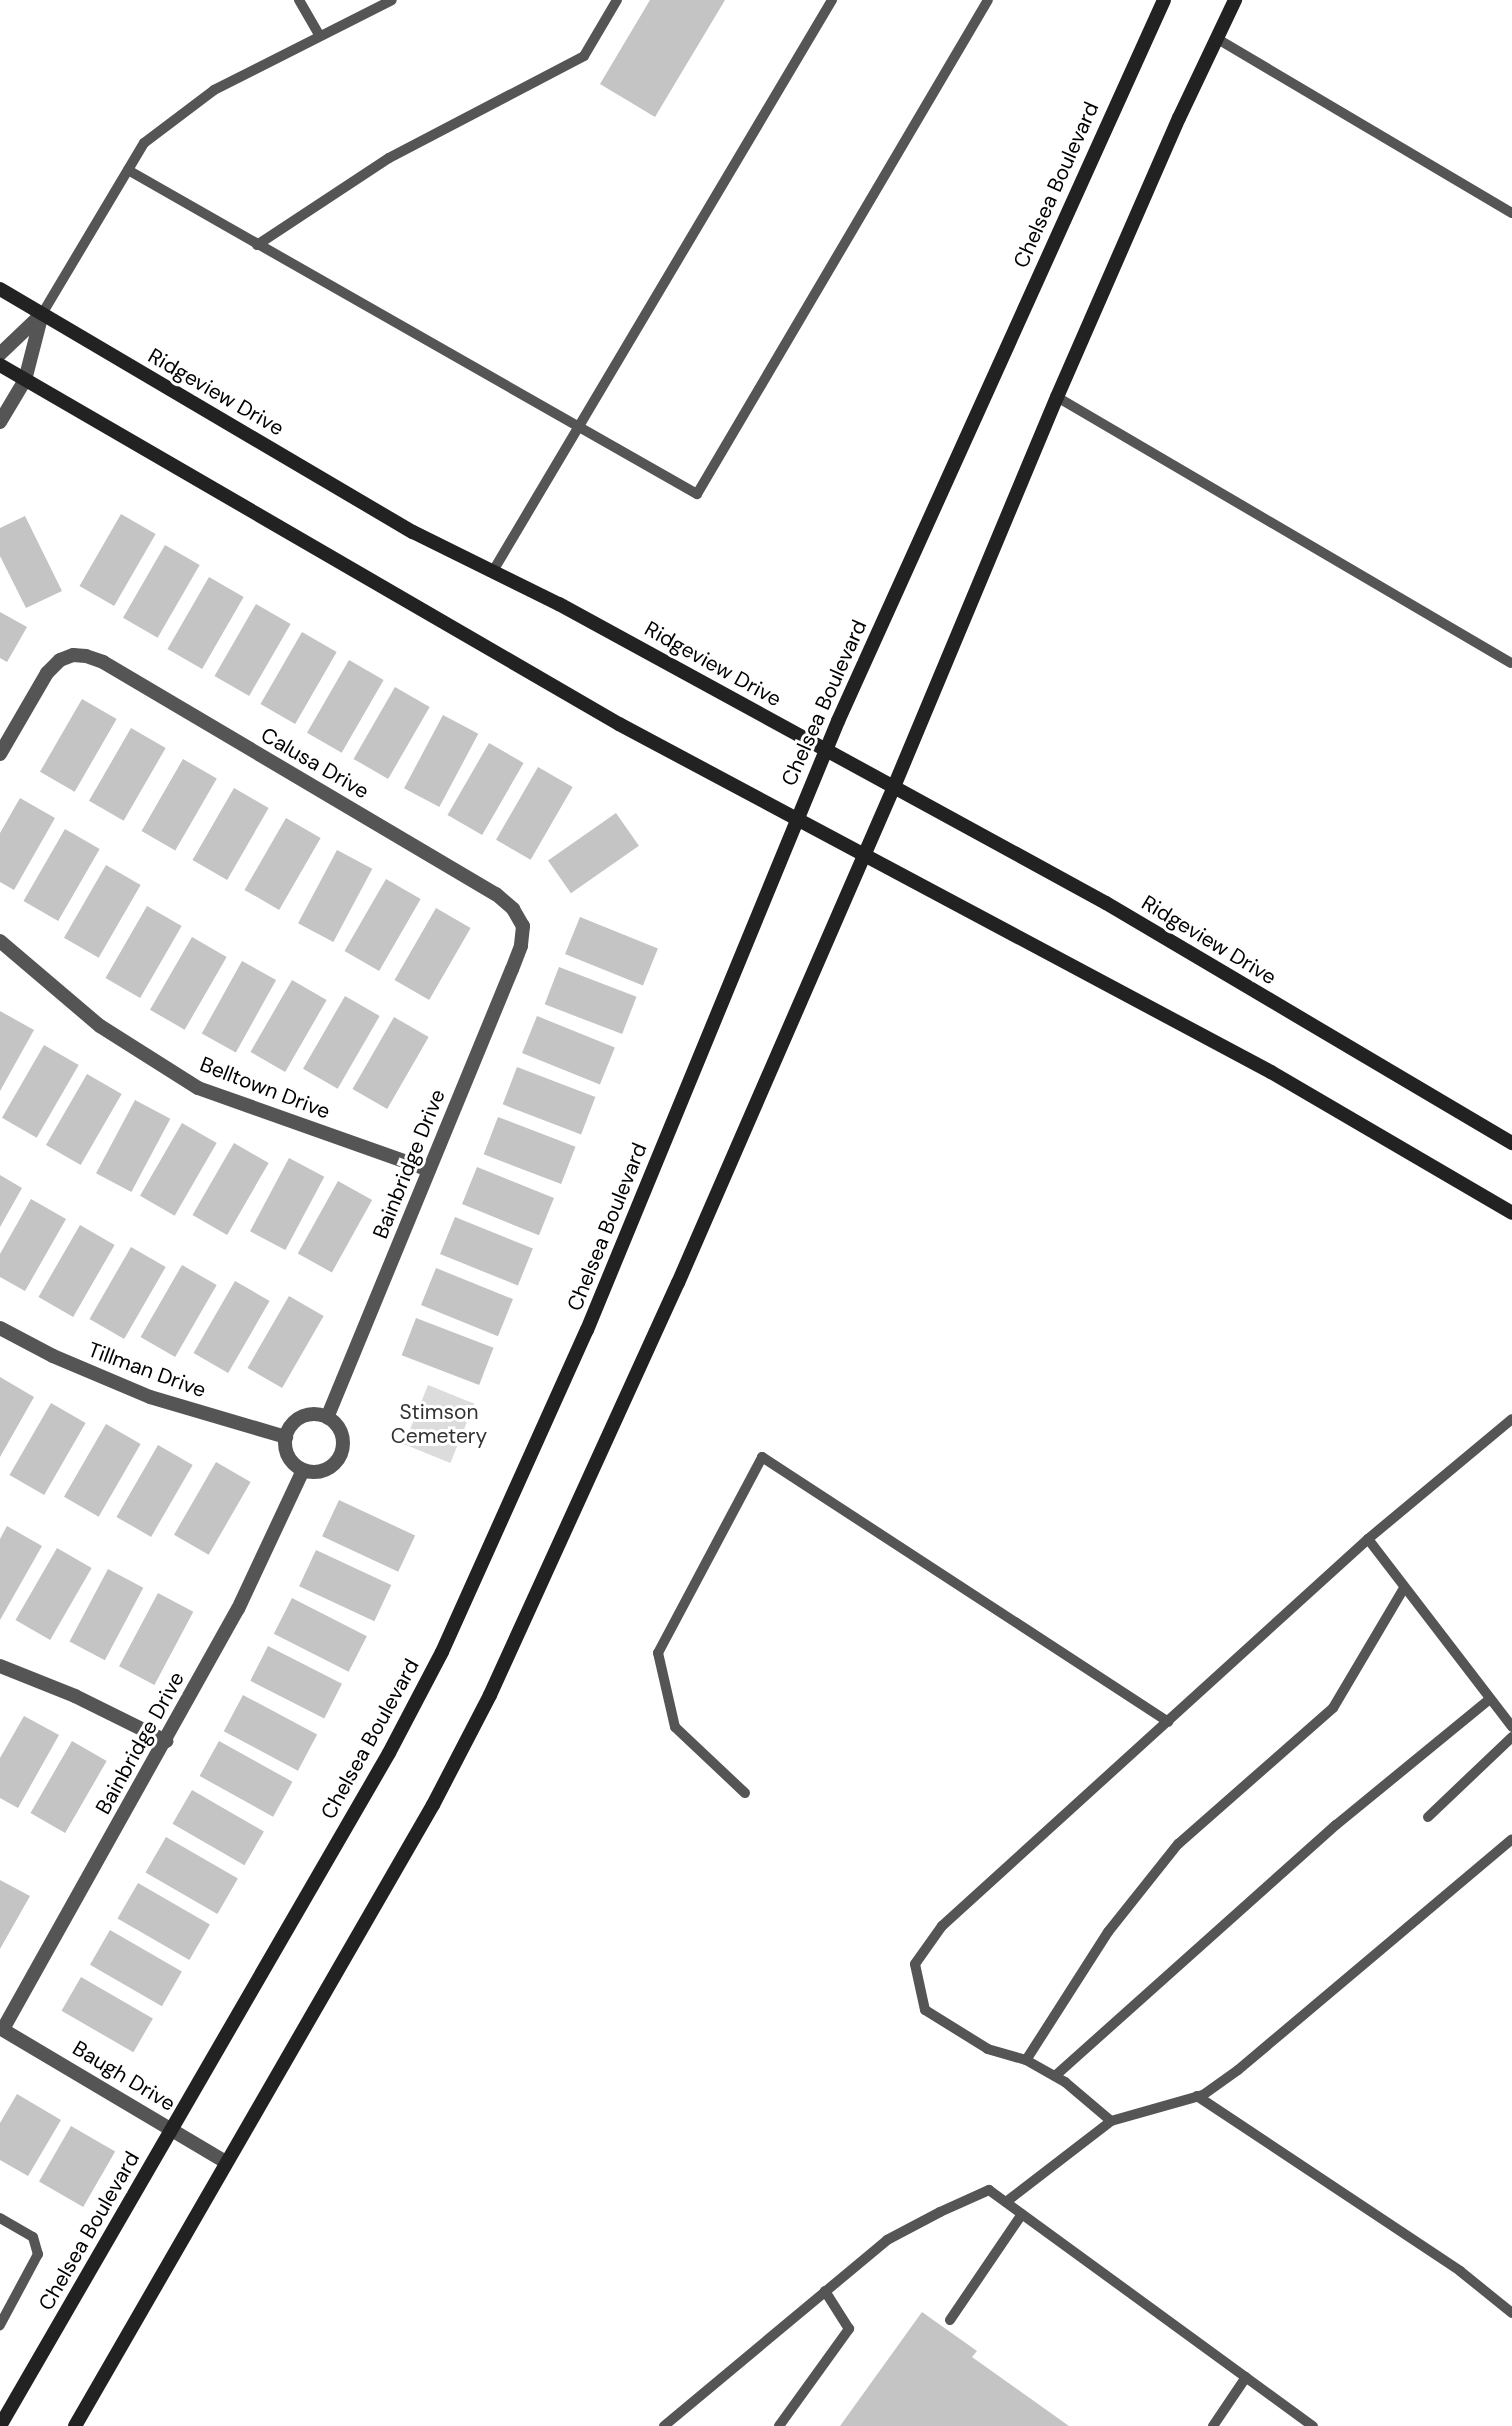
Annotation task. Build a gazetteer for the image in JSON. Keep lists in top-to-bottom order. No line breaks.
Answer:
{"streets":{"main road":["Chelsea Boulevard","Ridgeview Drive"],"street":["Calusa Drive","Belltown Drive","Bainbridge Drive","Tillman Drive","Baugh Drive"]},"crossings":[["Chelsea Boulevard","Ridgeview Drive"],["Chelsea Boulevard","Baugh Drive"],["Calusa Drive","Bainbridge Drive"],["Belltown Drive","Bainbridge Drive"],["Bainbridge Drive","Tillman Drive"],["Bainbridge Drive","Baugh Drive"]],"parks":["Stimson Cemetery"]}
